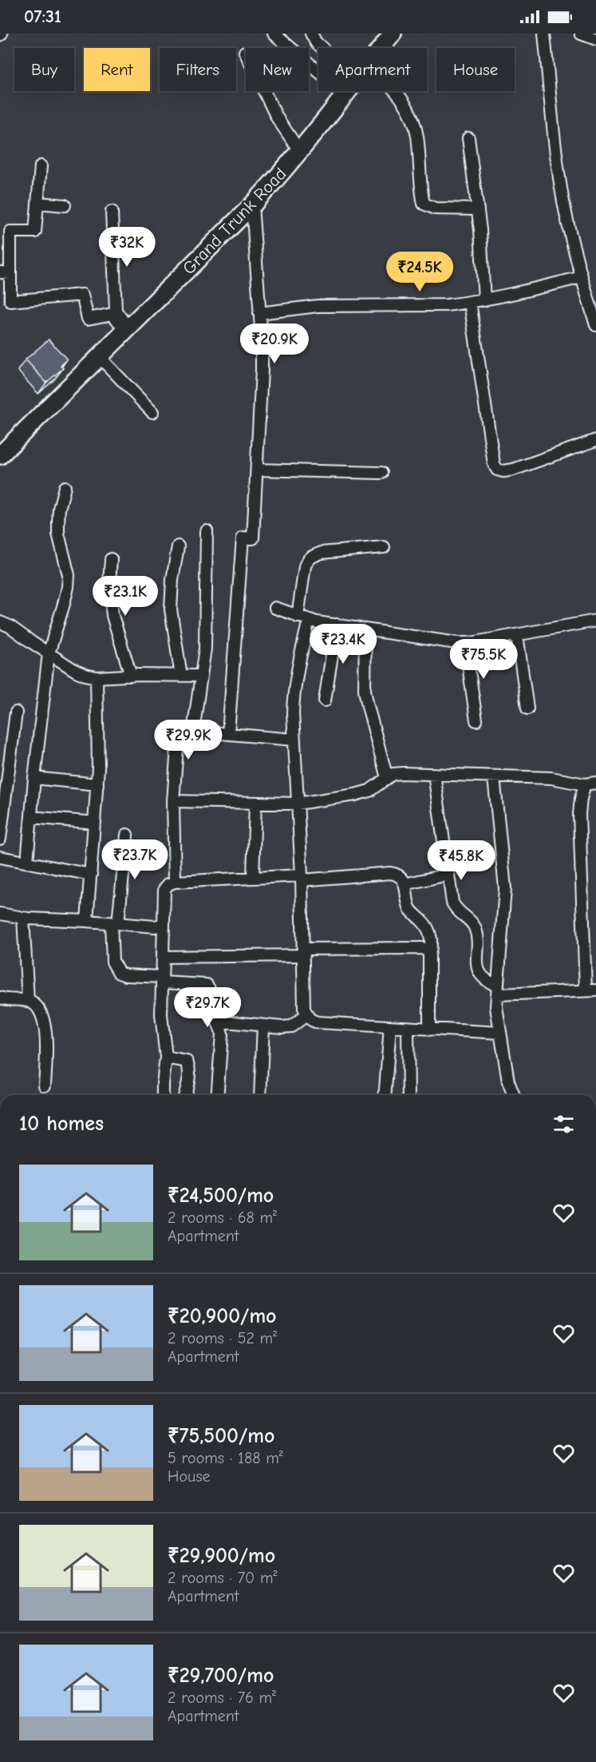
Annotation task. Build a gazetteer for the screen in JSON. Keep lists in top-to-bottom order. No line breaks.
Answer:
{"streets":{"main road":["Grand Trunk Road"]},"page":{"status":"07:31","chip":["Buy","Rent","Filters","New","Apartment","House"],"price":["₹32K","₹24.5K","₹20.9K","₹23.1K","₹23.4K","₹75.5K","₹29.9K","₹23.7K","₹45.8K","₹29.7K"],"heading":"10 homes","list":[{"name":"₹24,500/mo","note":"2 rooms · 68 m² · Apartment"},{"name":"₹20,900/mo","note":"2 rooms · 52 m² · Apartment"},{"name":"₹75,500/mo","note":"5 rooms · 188 m² · House"},{"name":"₹29,900/mo","note":"2 rooms · 70 m² · Apartment"},{"name":"₹29,700/mo","note":"2 rooms · 76 m² · Apartment"}]}}
